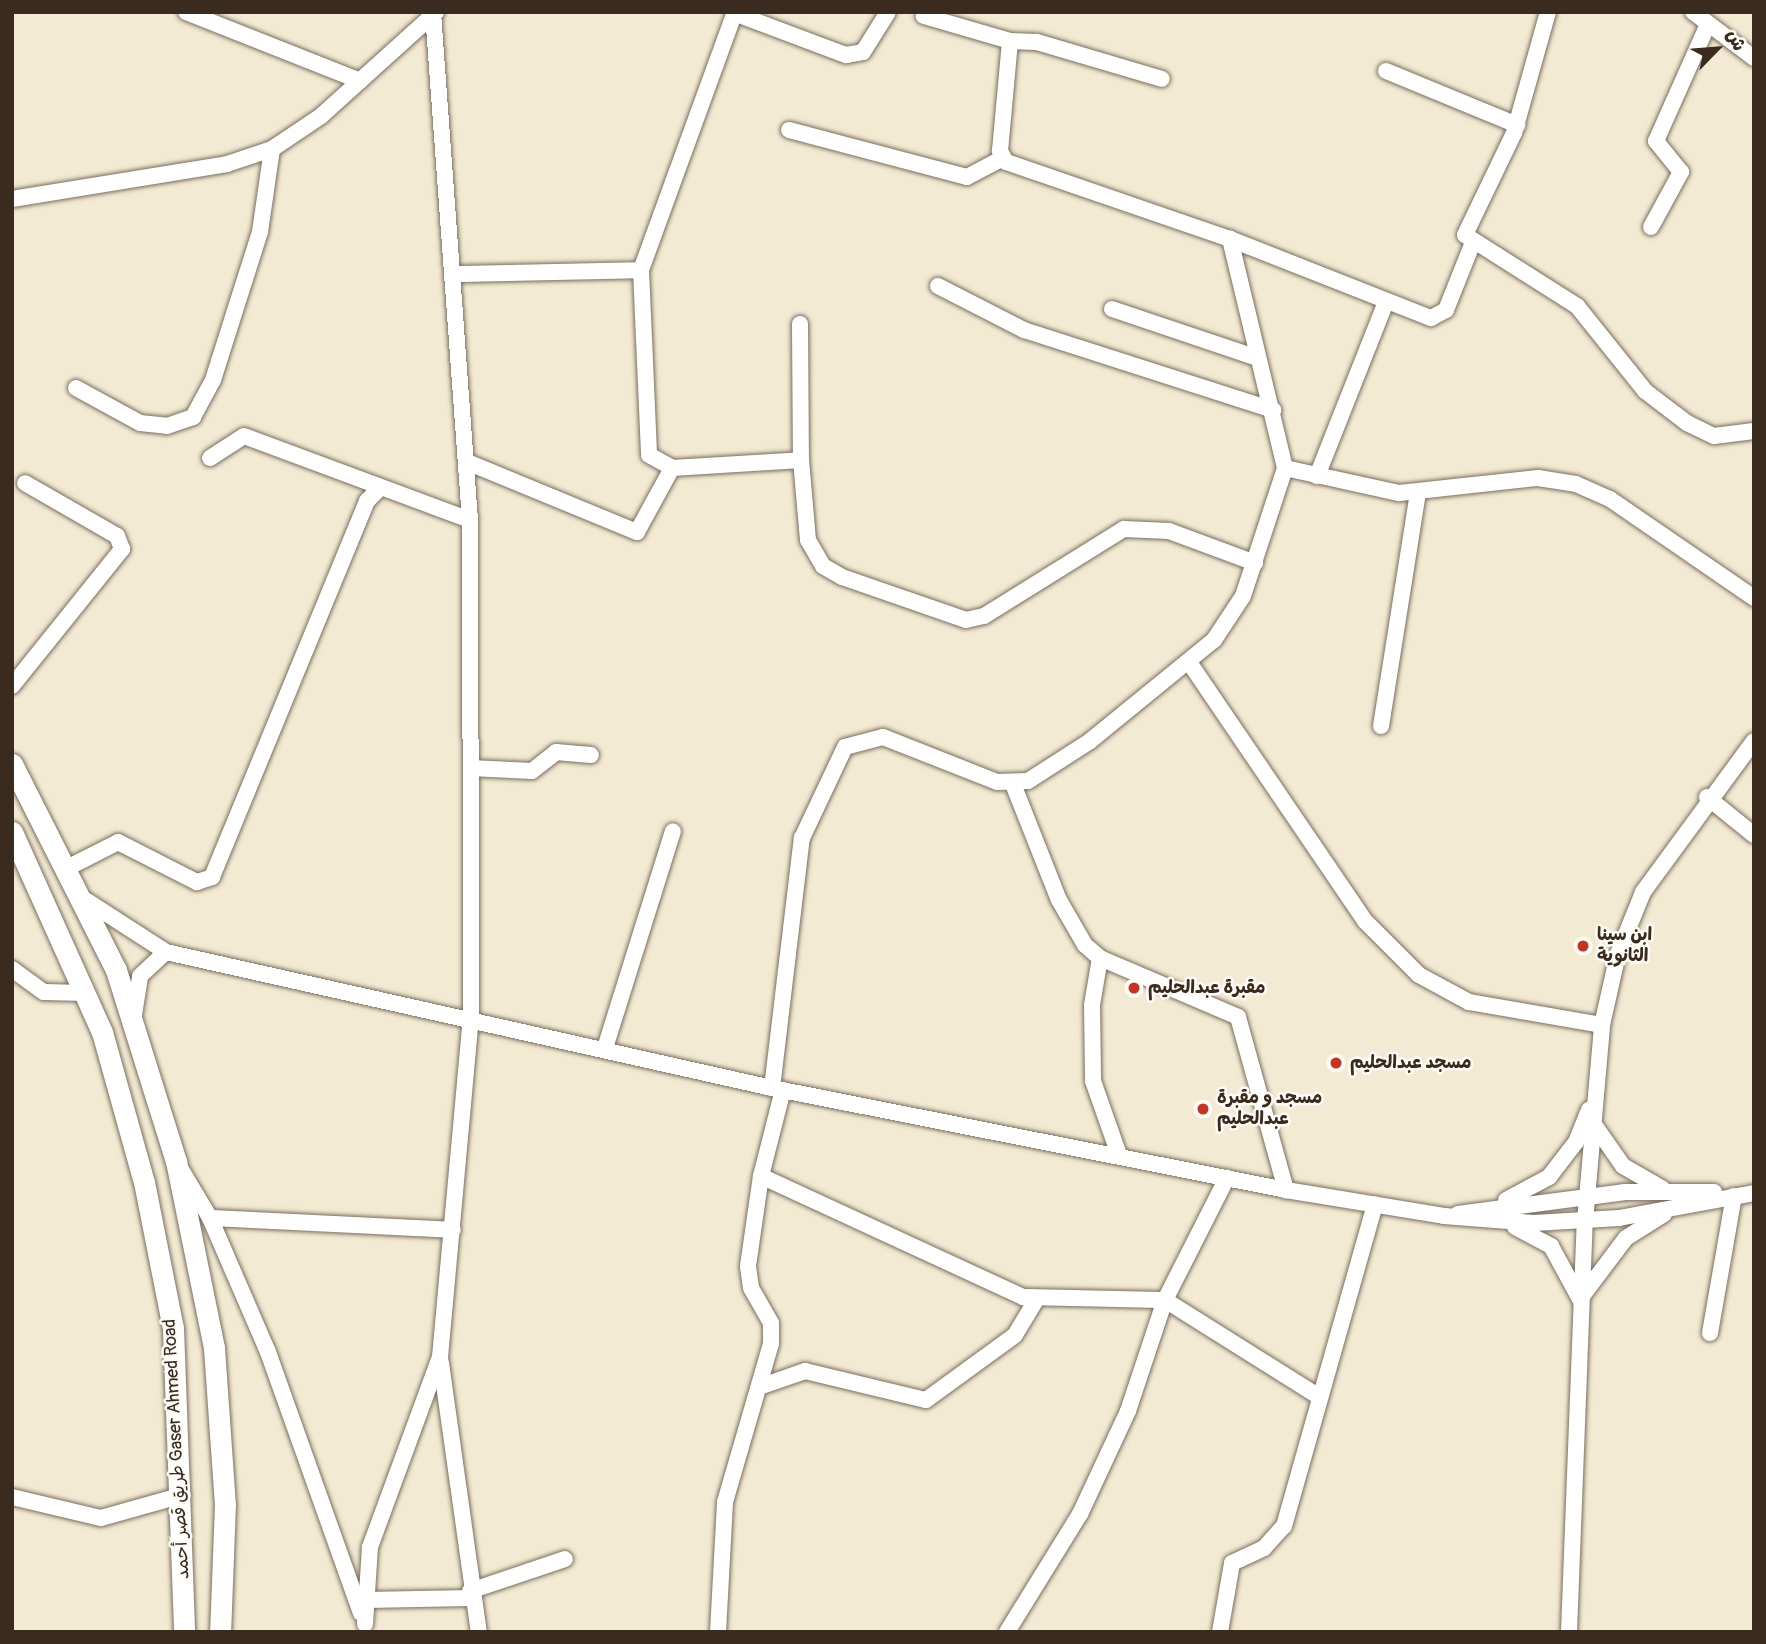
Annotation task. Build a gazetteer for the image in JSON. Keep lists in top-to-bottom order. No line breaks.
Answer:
{"streets":{"main road":["طريق قصر أحمد Gaser Ahmed Road"]},"places":["ابن سينا الثانوية","مقبرة عبدالحليم","مسجد عبدالحليم","مسجد و مقبرة عبدالحليم"],"north":"top right"}
